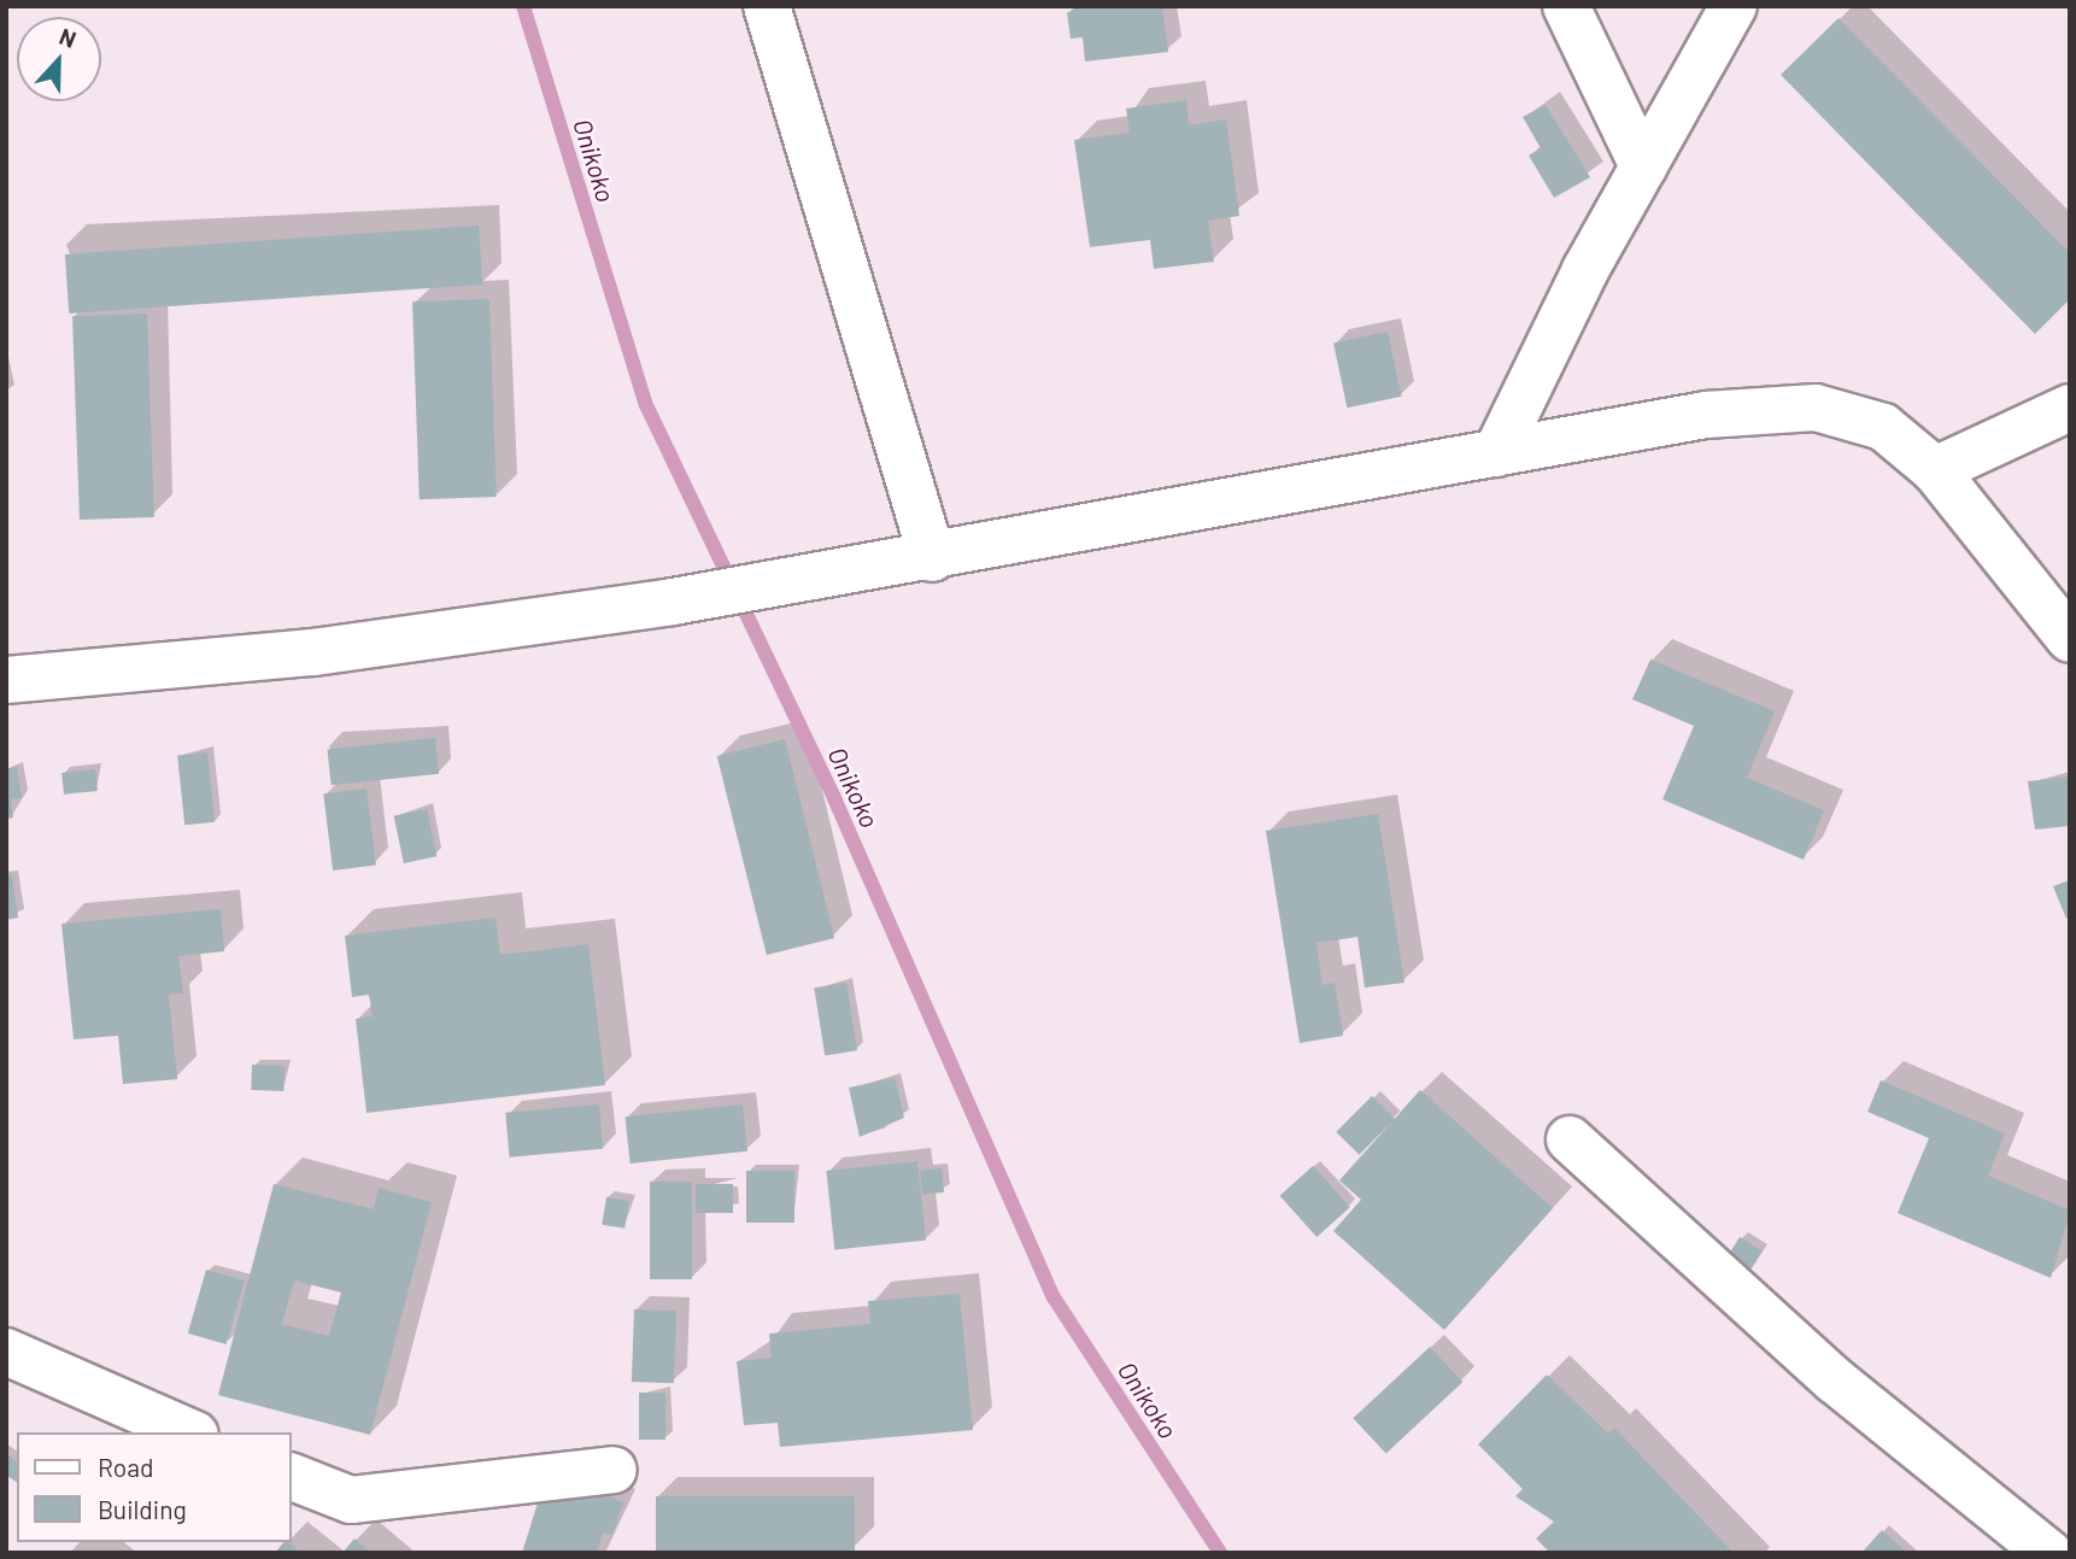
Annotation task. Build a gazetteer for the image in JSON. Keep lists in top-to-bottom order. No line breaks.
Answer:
{"water":["Onikoko"],"legend":["Road","Building"],"north":"top"}
